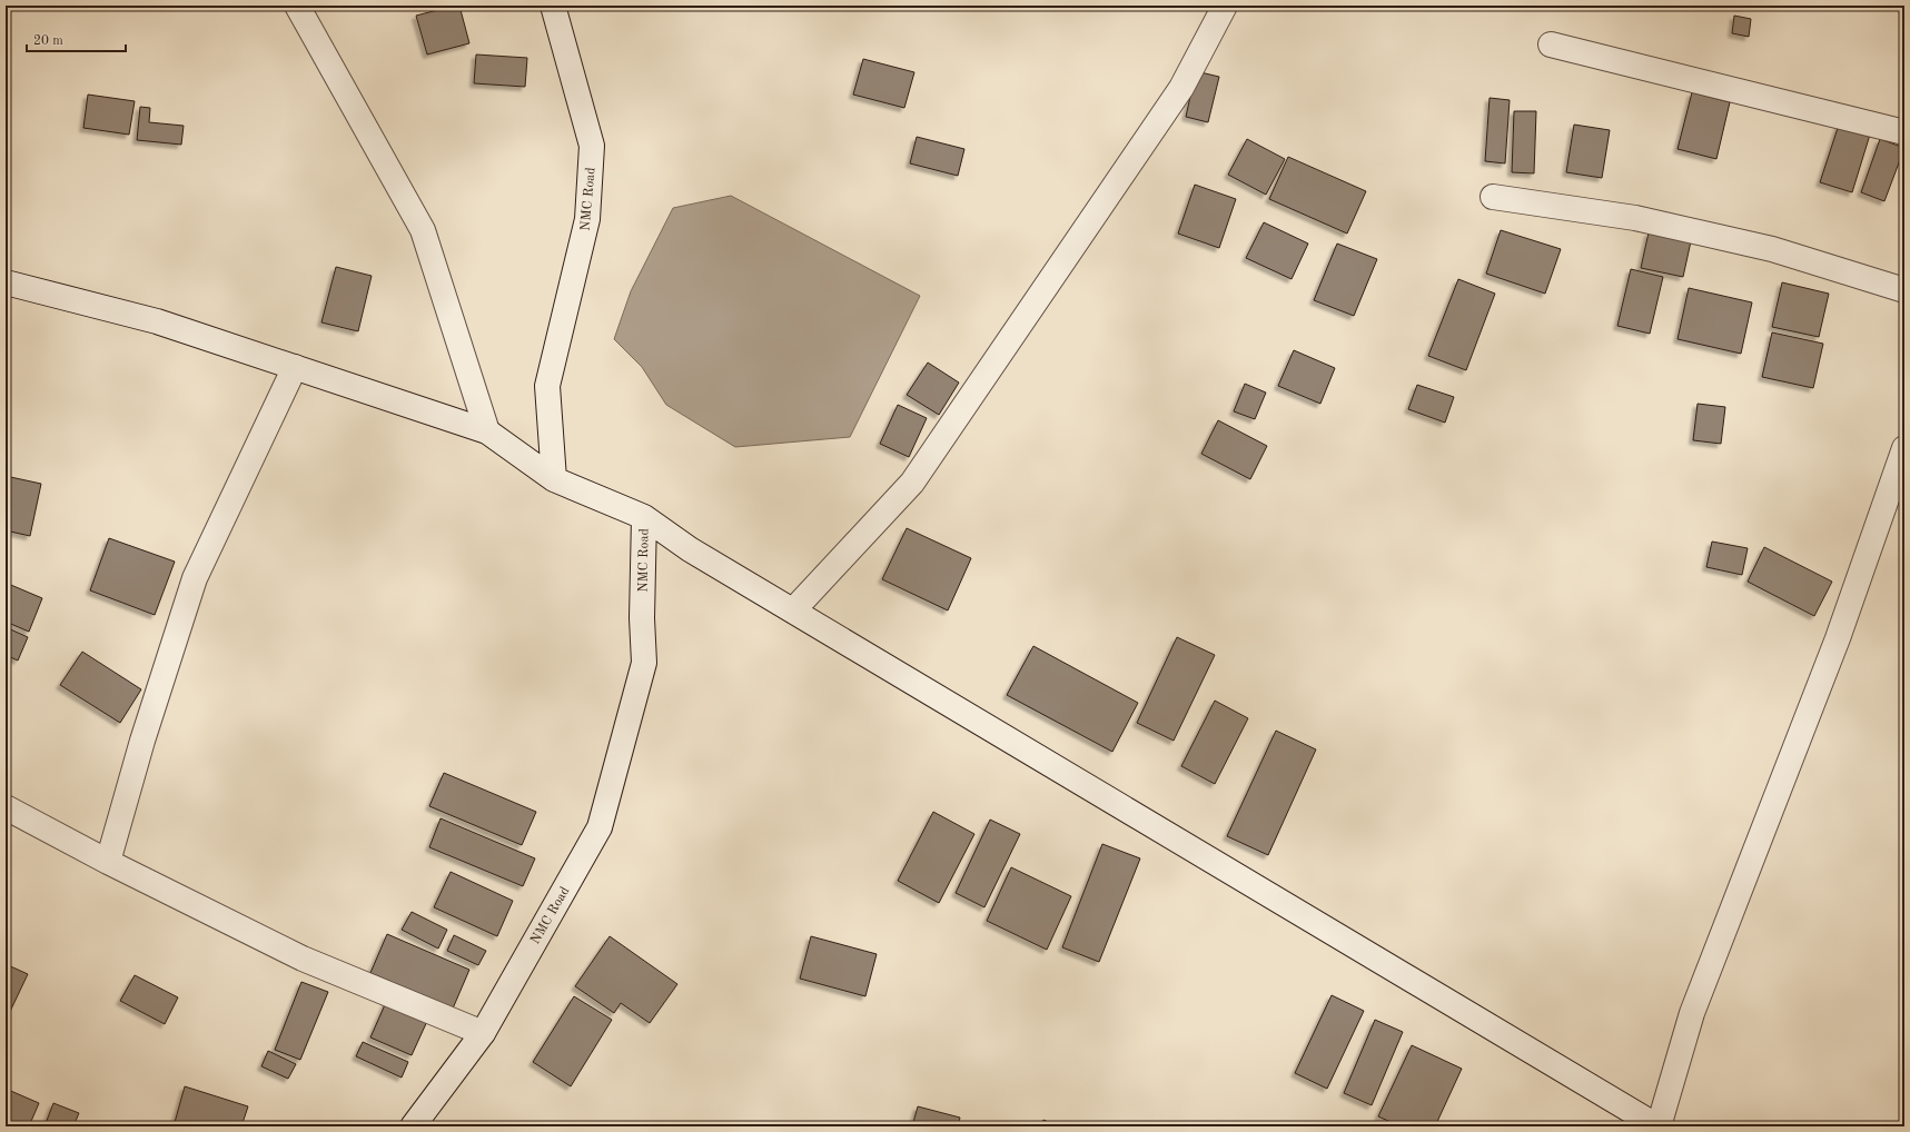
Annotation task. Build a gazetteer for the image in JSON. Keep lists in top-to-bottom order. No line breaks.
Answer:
{"streets":{"street":["NMC Road"]},"scale_bar":"20 m"}
